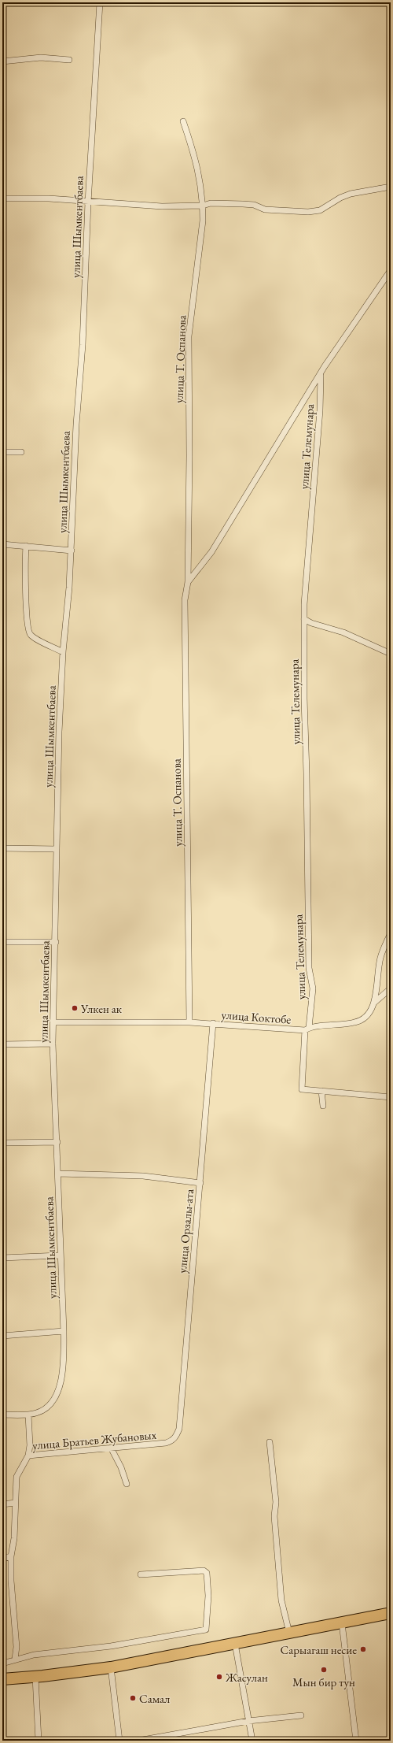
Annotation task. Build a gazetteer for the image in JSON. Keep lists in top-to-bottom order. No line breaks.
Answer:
{"streets":{"street":["улица Шымкентбаева","улица Т. Оспанова","улица Телемунара","улица Коктобе","улица Орзалы-ата","улица Братьев Жубановых"]},"crossings":[["улица Шымкентбаева","улица Коктобе"],["улица Т. Оспанова","улица Телемунара"],["улица Т. Оспанова","улица Коктобе"],["улица Телемунара","улица Коктобе"],["улица Коктобе","улица Орзалы-ата"],["улица Орзалы-ата","улица Братьев Жубановых"]],"places":["Улкен ак","Сарыагаш несие","Мын бир тун","Жасулан","Самал"]}
